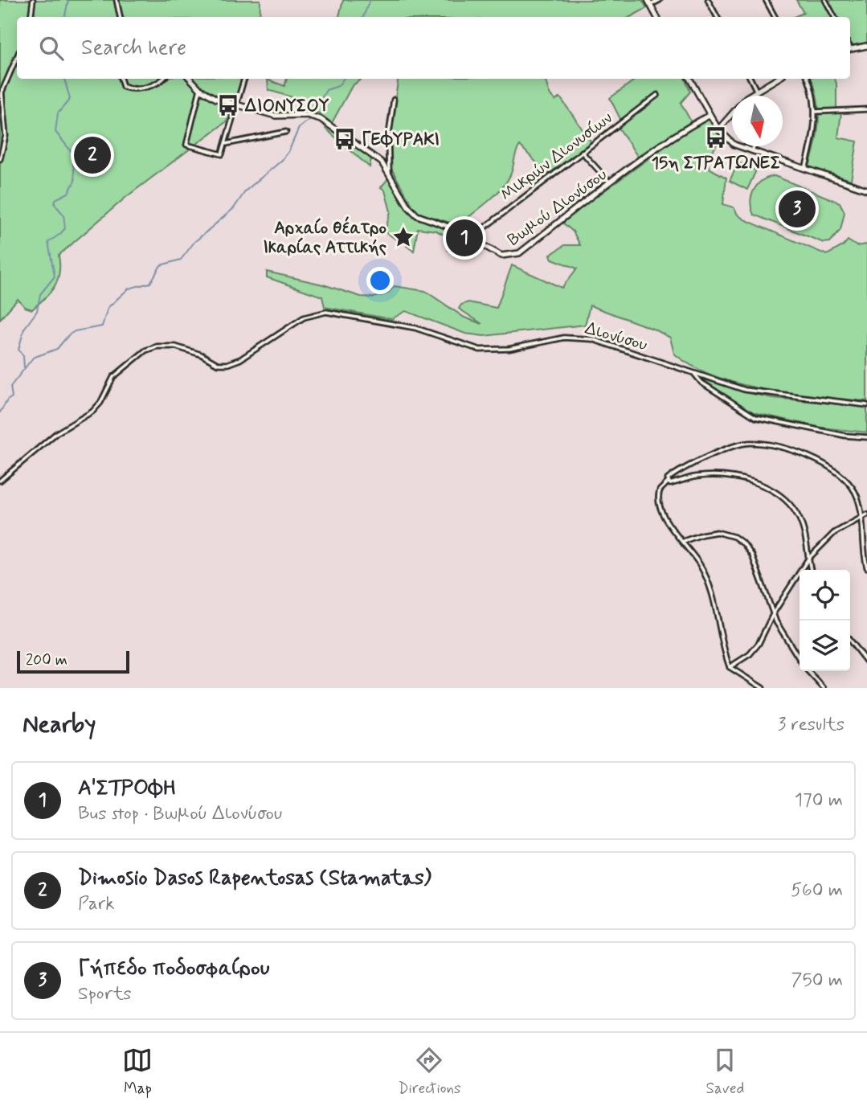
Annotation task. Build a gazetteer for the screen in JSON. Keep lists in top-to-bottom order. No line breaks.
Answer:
{"streets":{"street":["Μικρών Διονυσίων","Βωμού Διονύσου","Διονύσου"]},"crossings":[["Μικρών Διονυσίων","Βωμού Διονύσου"]],"places":{"bus stop":["ΔΙΟΝΥΣΟΥ","15η ΣΤΡΑΤΩΝΕΣ","ΓΕΦΥΡΑΚΙ"],"place":["Αρχαίο θέατρο Ικαρίας Αττικής"]},"scale_bar":"200 m","north":"bottom","page":{"search":"Search here","pins":["2","3","1"],"scale":"200 m","heading":["Nearby","3 results"],"list":[{"mark":"1","name":"Α'ΣΤΡΟΦΗ","note":"Bus stop · Βωμού Διονύσου","value":"170 m"},{"mark":"2","name":"Dimosio Dasos Rapentosas (Stamatas)","note":"Park","value":"560 m"},{"mark":"3","name":"Γήπεδο ποδοσφαίρου","note":"Sports","value":"750 m"}],"nav":["Map","Directions","Saved"]}}
